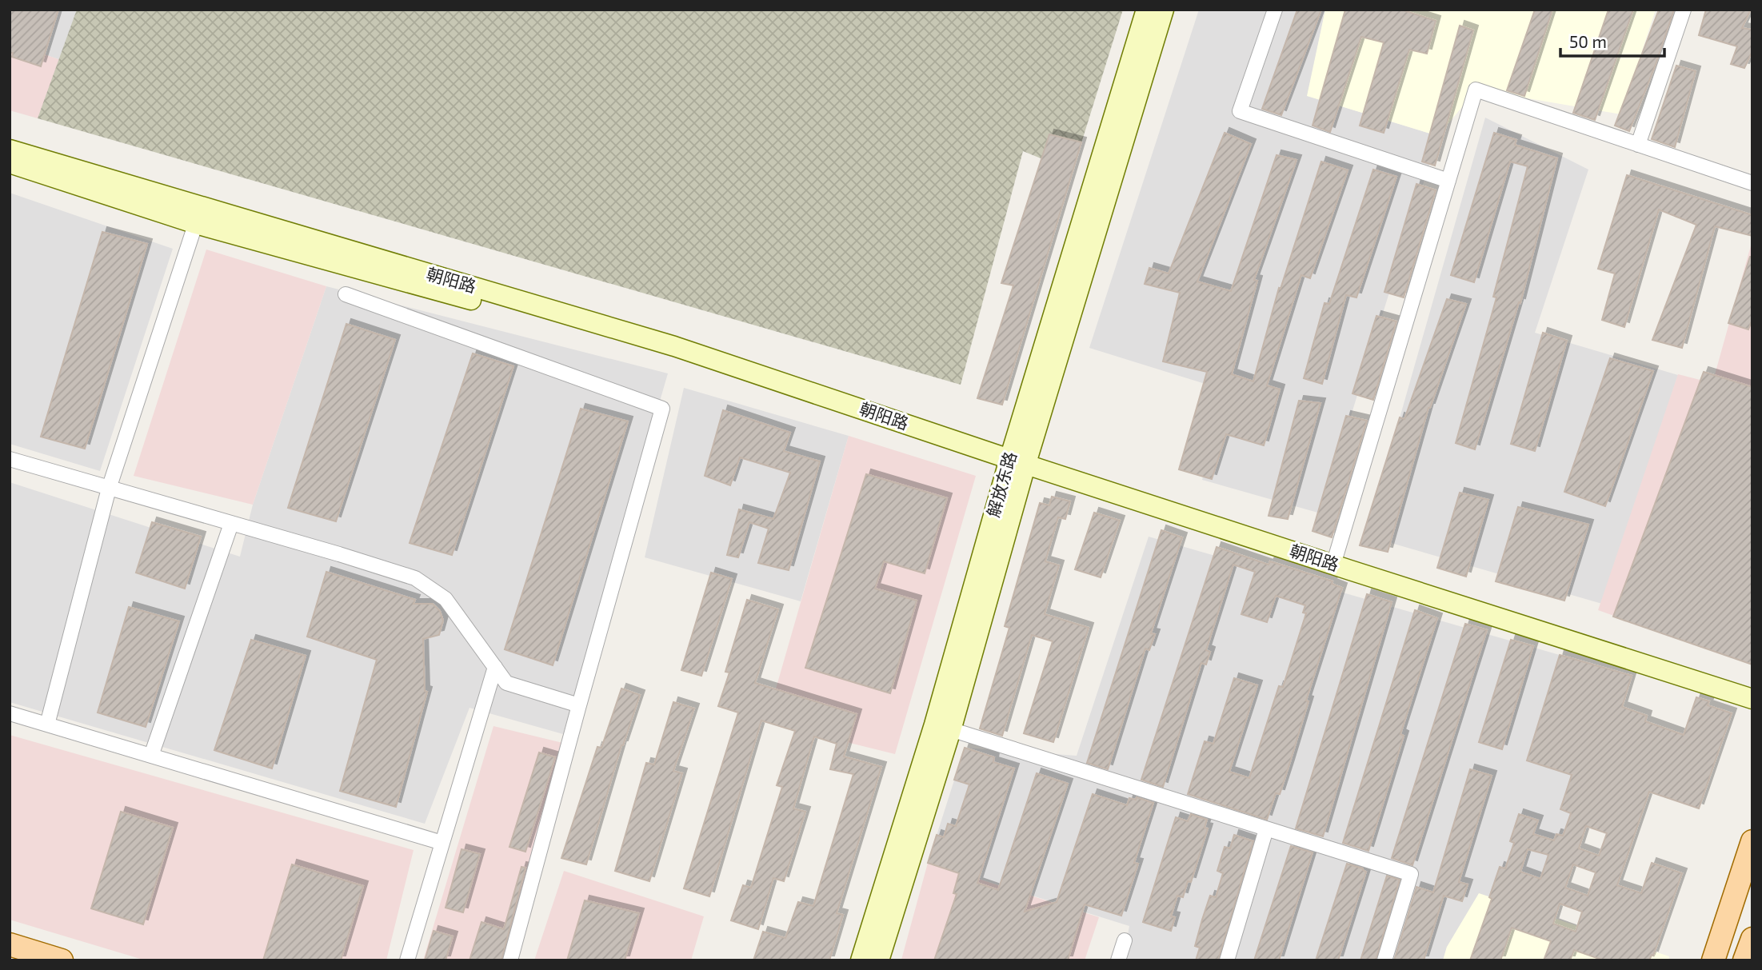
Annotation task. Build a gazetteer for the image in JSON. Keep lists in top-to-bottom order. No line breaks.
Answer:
{"streets":{"street":["朝阳路","解放东路"]},"crossings":[["朝阳路","解放东路"]],"scale_bar":"50 m"}
